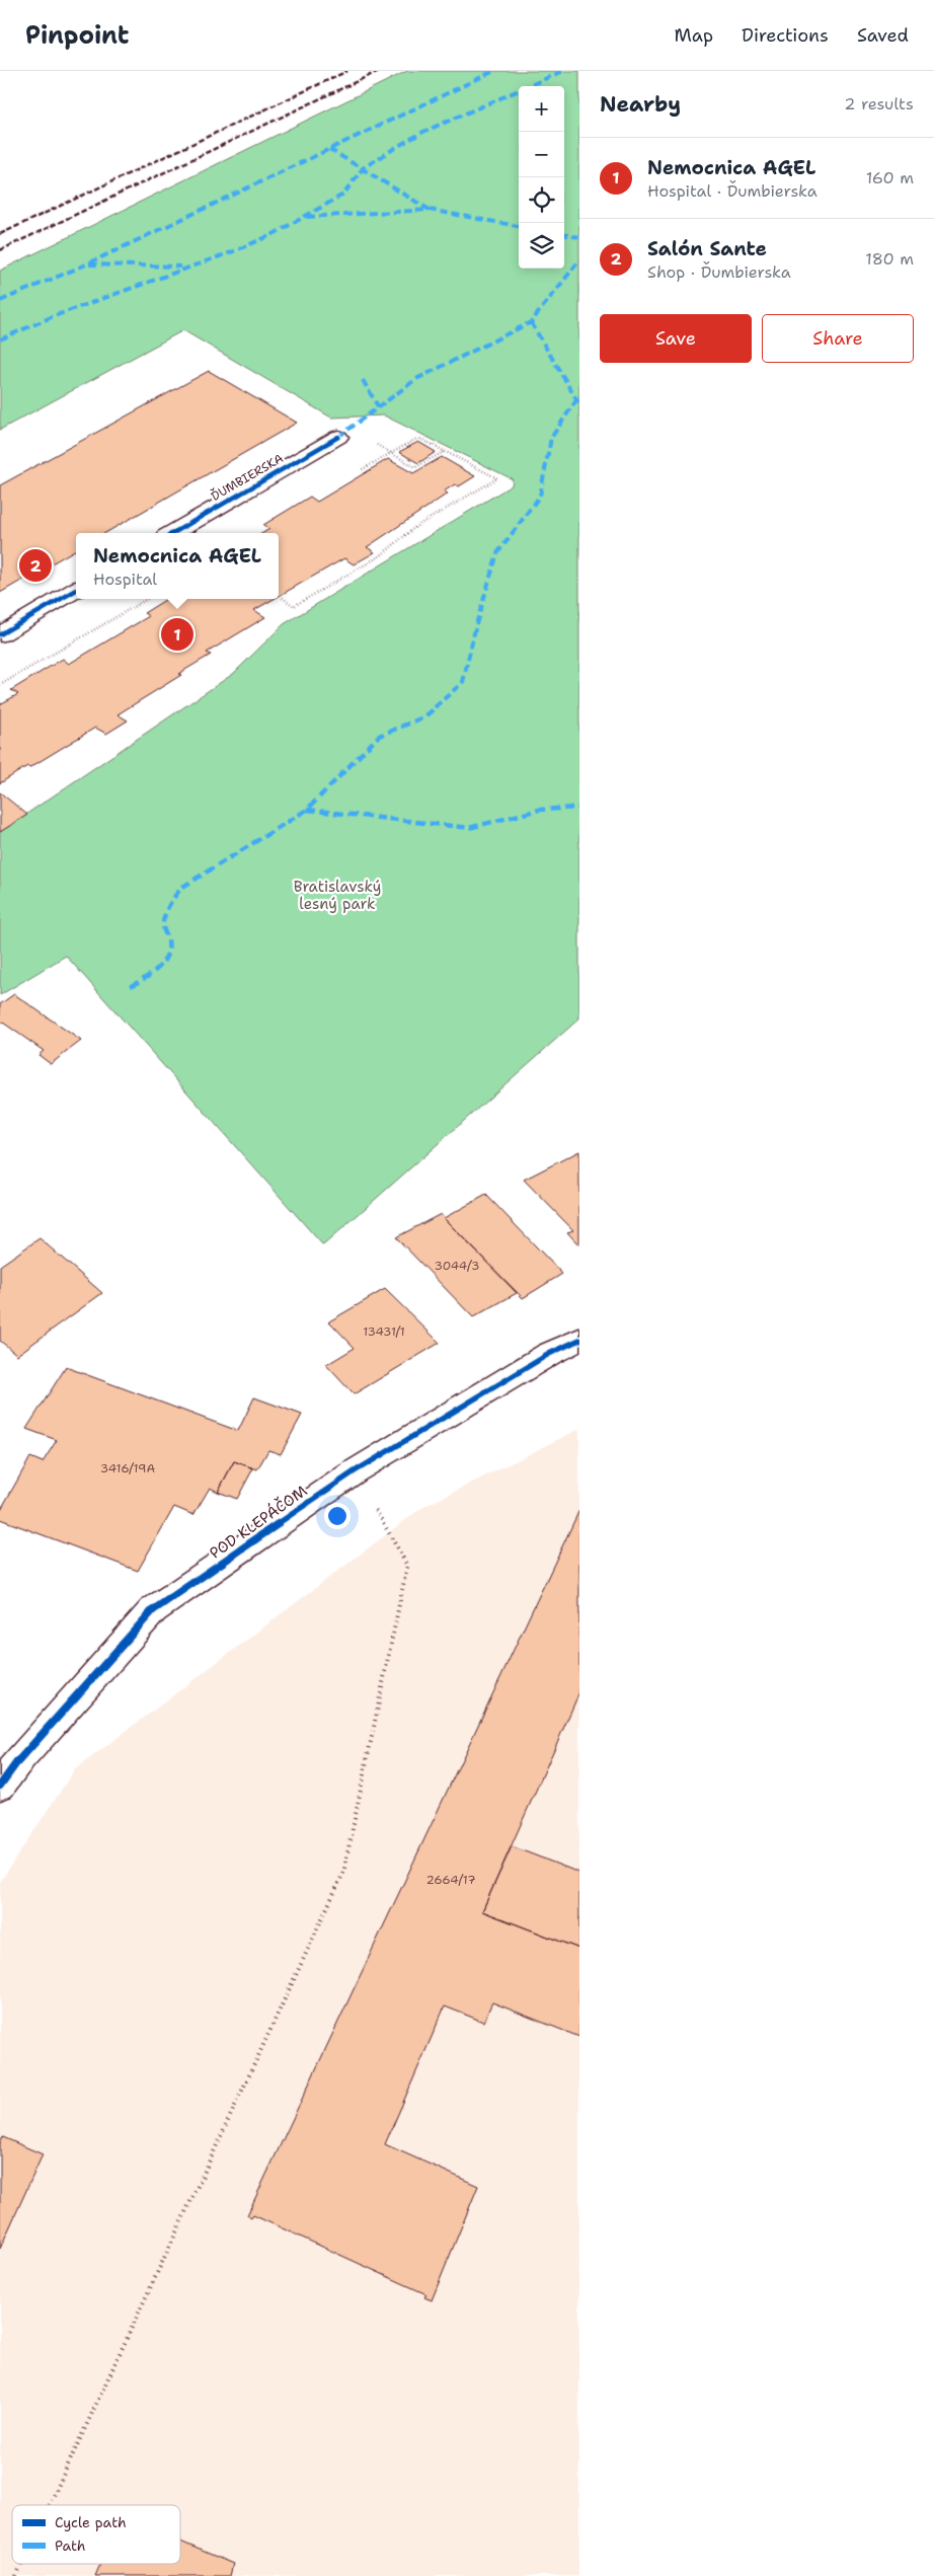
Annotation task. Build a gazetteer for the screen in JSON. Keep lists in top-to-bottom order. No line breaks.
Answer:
{"streets":{"street":["ĎUMBIERSKA","POD KLEPÁČOM"]},"parks":["Bratislavský lesný park"],"house_numbers":["3044/3","13431/1","3416/19A","2664/17"],"legend":["Cycle path","Path"],"page":{"header":"Pinpoint","nav":["Map","Directions","Saved"],"heading":["Nearby","2 results"],"map_buttons":["+","−"],"list":[{"mark":"1","name":"Nemocnica AGEL","note":"Hospital · Ďumbierska","value":"160 m"},{"mark":"2","name":"Salón Sante","note":"Shop · Ďumbierska","value":"180 m"}],"buttons":["Save","Share"],"popup":["Nemocnica AGEL","Hospital"],"pins":["2","1"]}}
